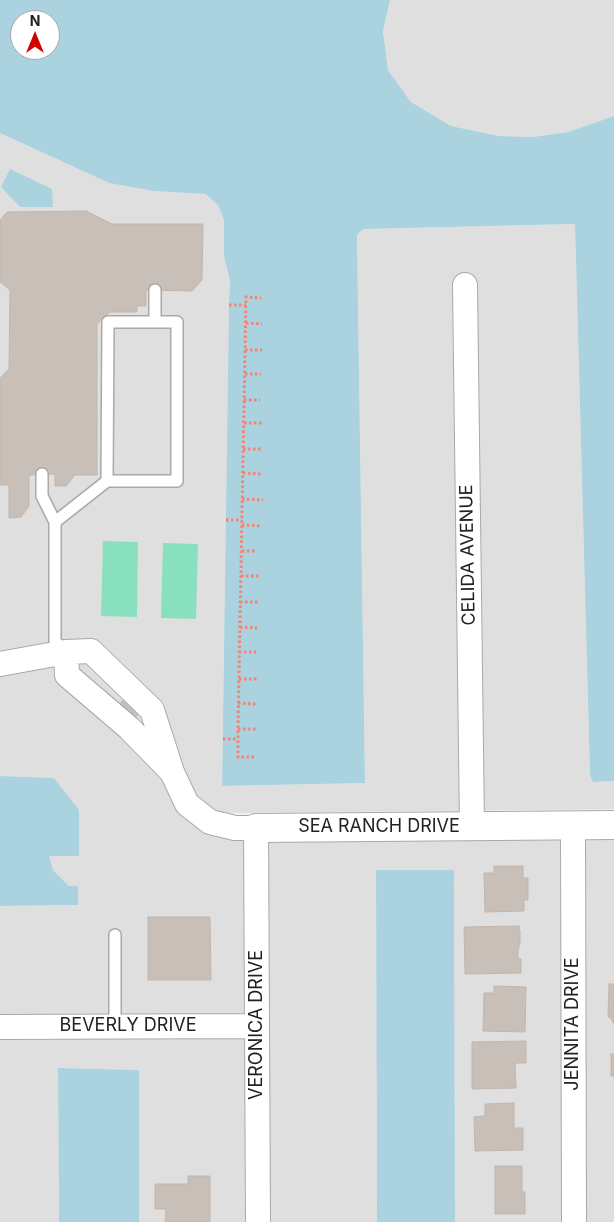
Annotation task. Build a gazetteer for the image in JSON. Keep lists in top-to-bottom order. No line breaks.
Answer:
{"streets":{"street":["CELIDA AVENUE","SEA RANCH DRIVE","JENNITA DRIVE","VERONICA DRIVE","BEVERLY DRIVE"]},"crossings":[["CELIDA AVENUE","SEA RANCH DRIVE"],["SEA RANCH DRIVE","JENNITA DRIVE"],["SEA RANCH DRIVE","VERONICA DRIVE"],["VERONICA DRIVE","BEVERLY DRIVE"]],"north":"top"}
